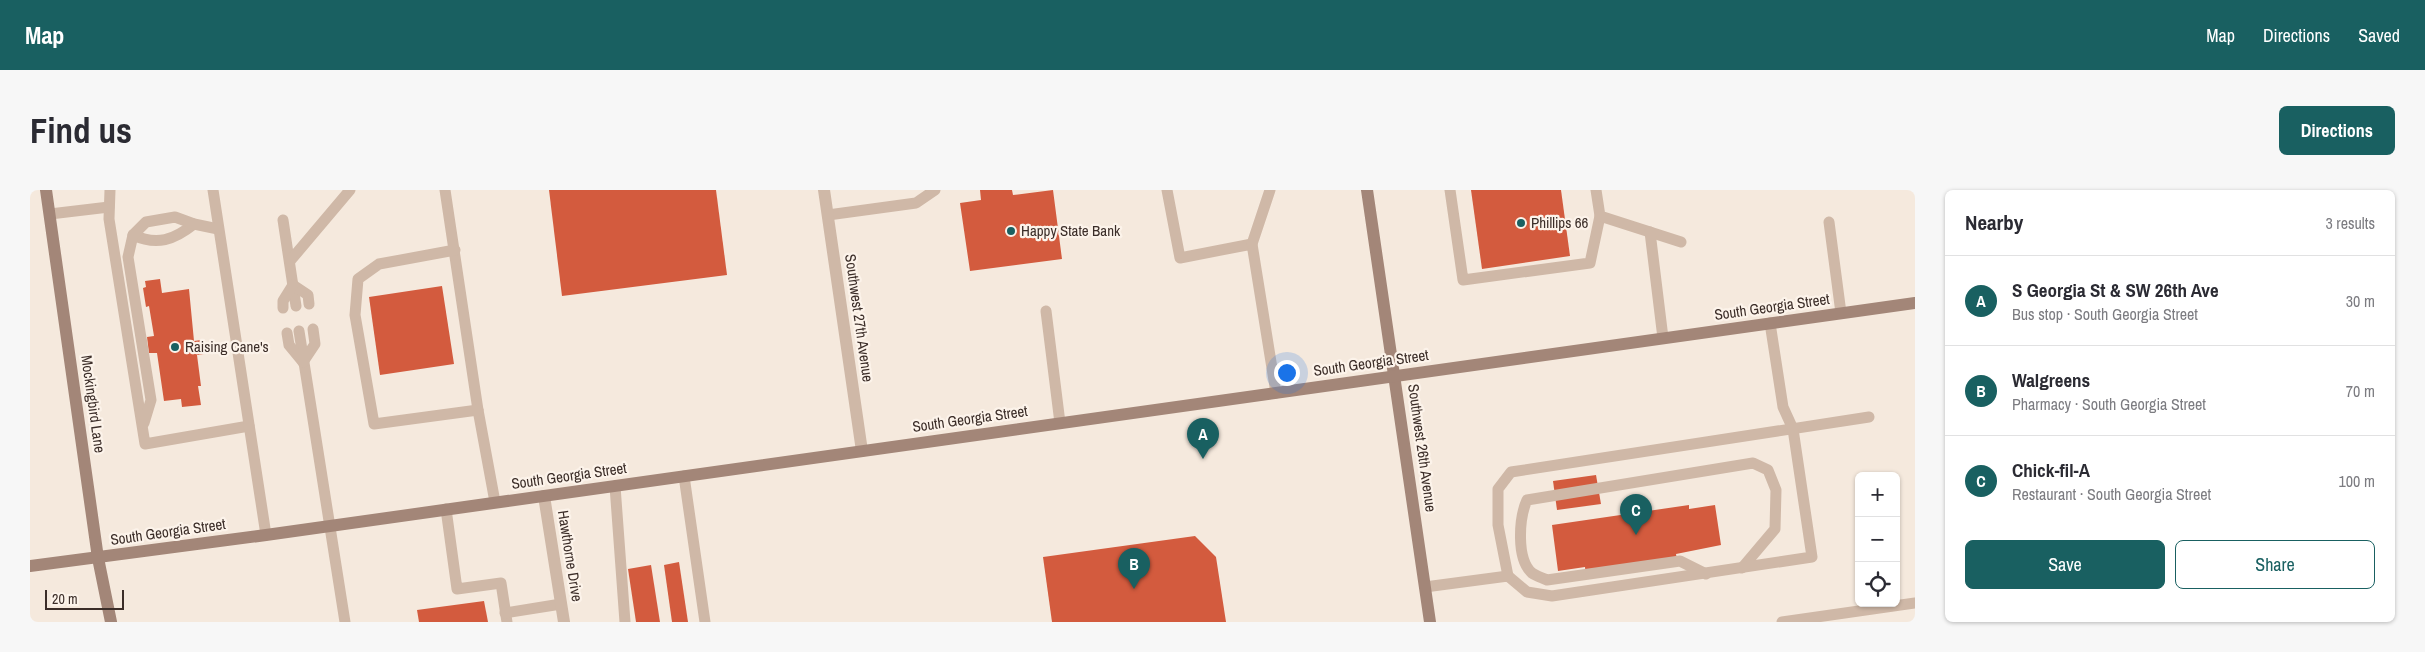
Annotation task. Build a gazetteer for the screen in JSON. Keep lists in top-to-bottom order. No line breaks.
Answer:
{"streets":{"main road":["South Georgia Street","Mockingbird Lane","Southwest 26th Avenue"],"street":["Southwest 27th Avenue","Hawthorne Drive"]},"crossings":[["South Georgia Street","Southwest 27th Avenue"],["South Georgia Street","Mockingbird Lane"],["South Georgia Street","Southwest 26th Avenue"],["South Georgia Street","Hawthorne Drive"]],"places":["Phillips 66","Happy State Bank","Raising Cane's"],"scale_bar":"20 m","page":{"header":"Map","nav":["Map","Directions","Saved"],"buttons":["Directions",["Save","Share"]],"title":"Find us","heading":["Nearby","3 results"],"list":[{"mark":"A","name":"S Georgia St & SW 26th Ave","note":"Bus stop · South Georgia Street","value":"30 m"},{"mark":"B","name":"Walgreens","note":"Pharmacy · South Georgia Street","value":"70 m"},{"mark":"C","name":"Chick-fil-A","note":"Restaurant · South Georgia Street","value":"100 m"}],"pins":["A","C","B"],"map_buttons":["+","−"],"scale":"20 m"}}
